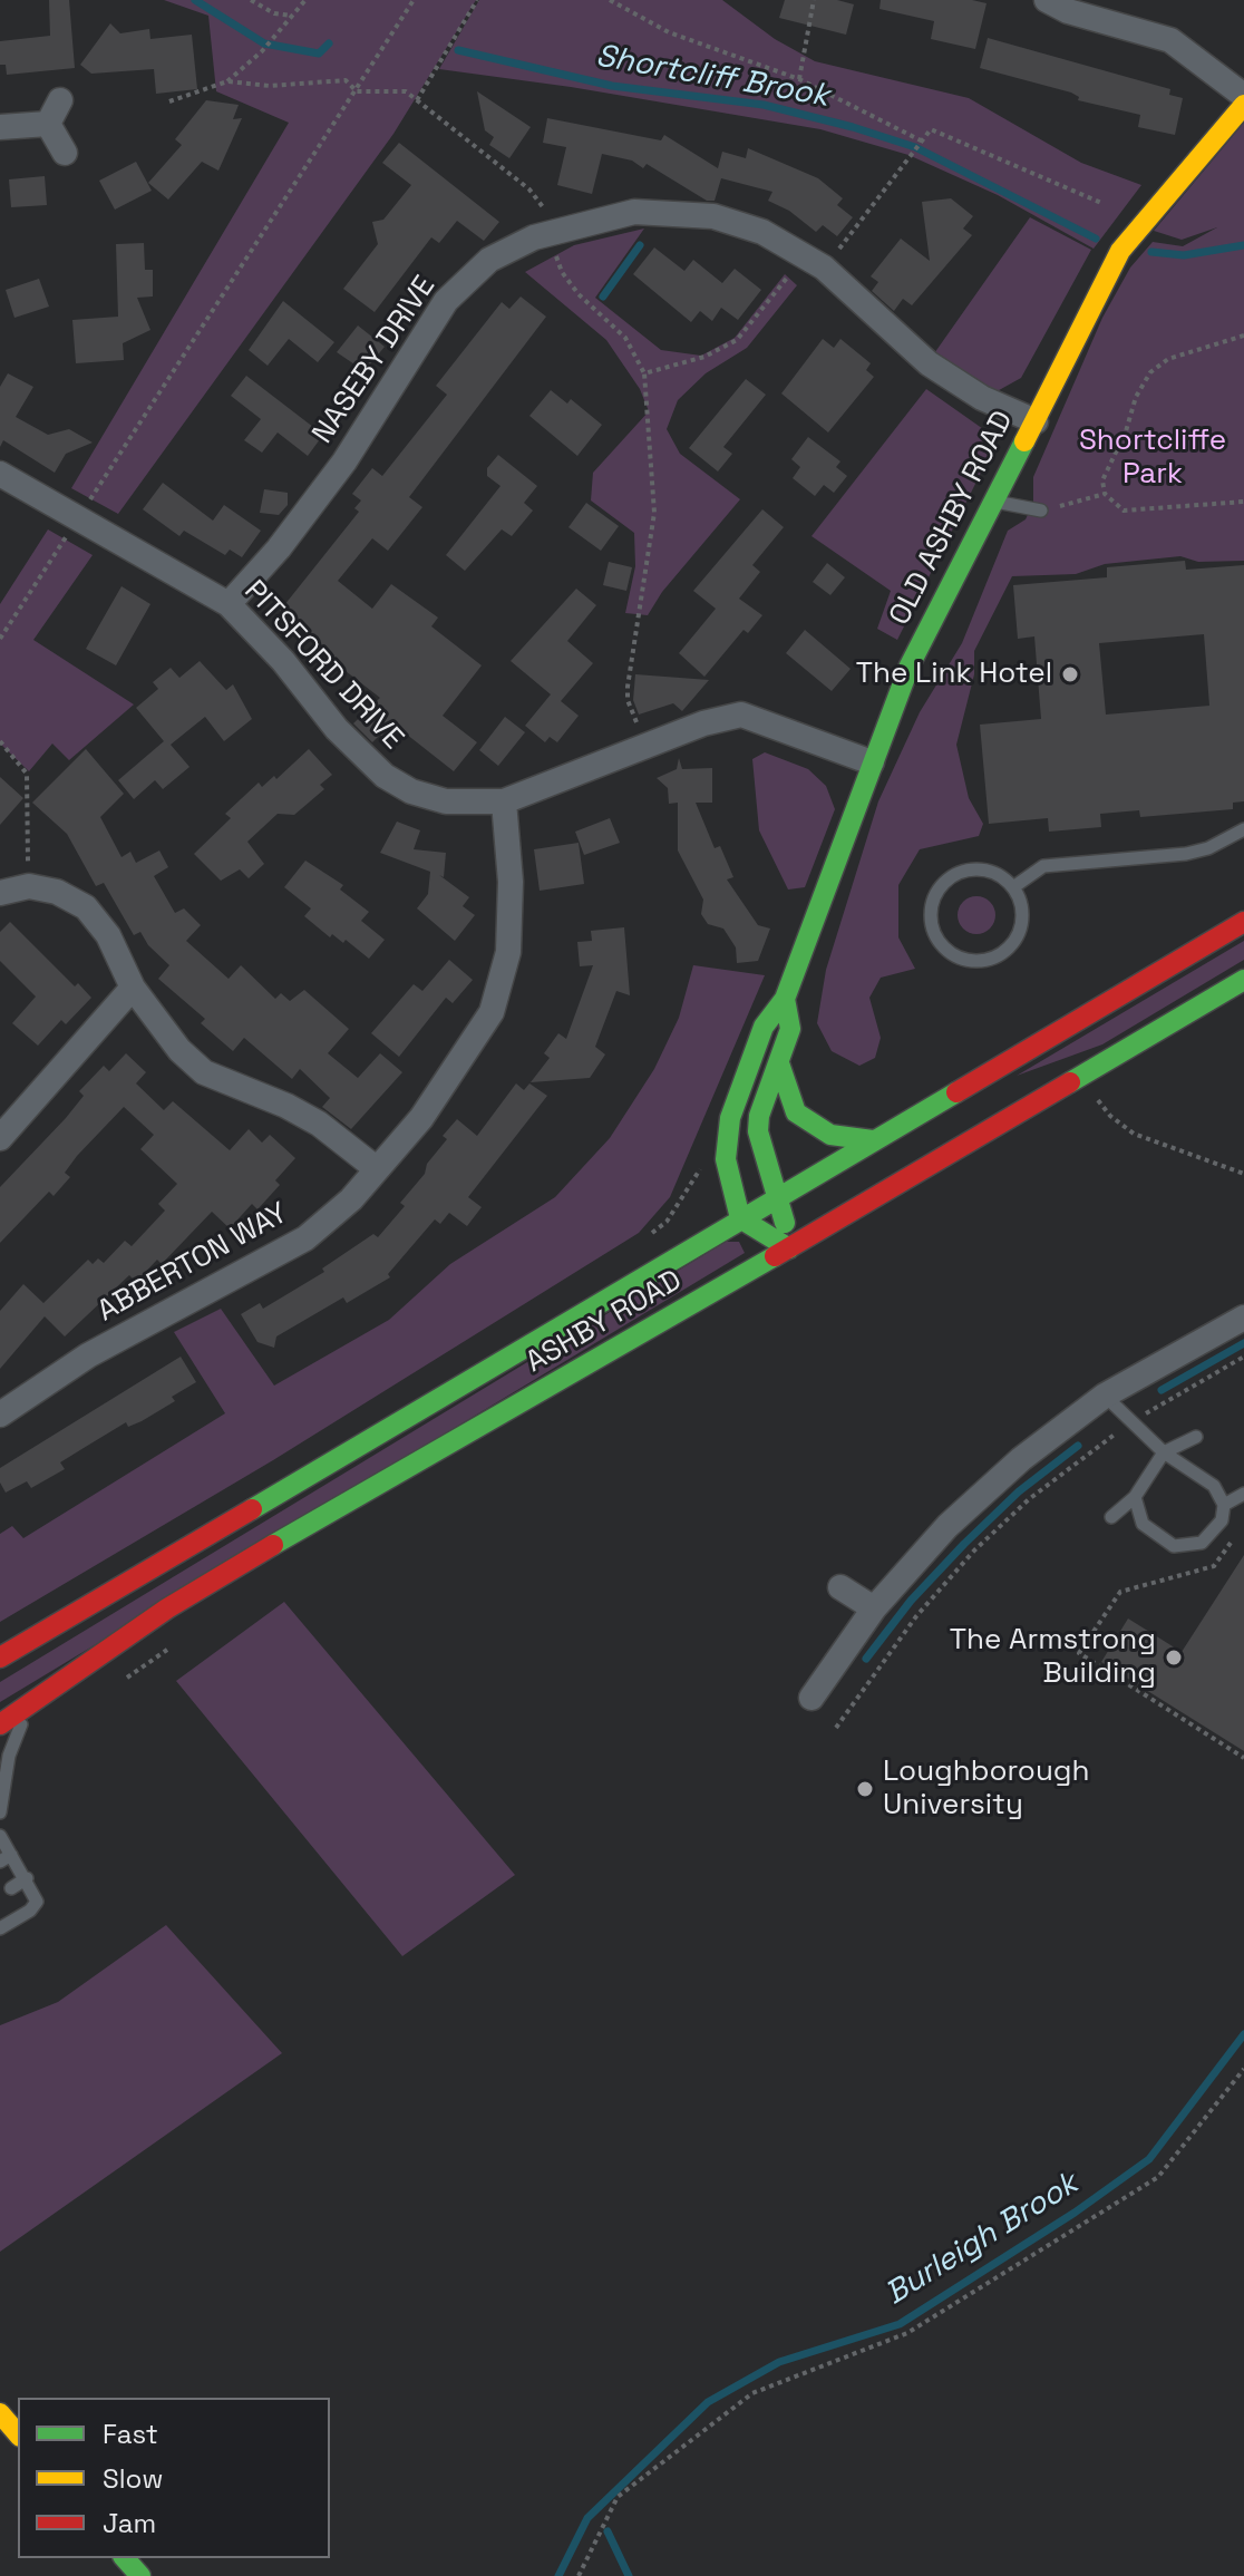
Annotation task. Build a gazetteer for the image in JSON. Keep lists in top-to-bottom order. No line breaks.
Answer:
{"streets":{"main road":["OLD ASHBY ROAD","ASHBY ROAD"],"street":["NASEBY DRIVE","PITSFORD DRIVE","ABBERTON WAY"]},"crossings":[["NASEBY DRIVE","OLD ASHBY ROAD"],["NASEBY DRIVE","PITSFORD DRIVE"],["OLD ASHBY ROAD","PITSFORD DRIVE"],["OLD ASHBY ROAD","ASHBY ROAD"],["PITSFORD DRIVE","ABBERTON WAY"]],"water":["Shortcliff Brook","Burleigh Brook"],"parks":["Shortcliffe Park"],"places":["The Link Hotel","The Armstrong Building","Loughborough University"],"legend":["Fast","Slow","Jam"]}
